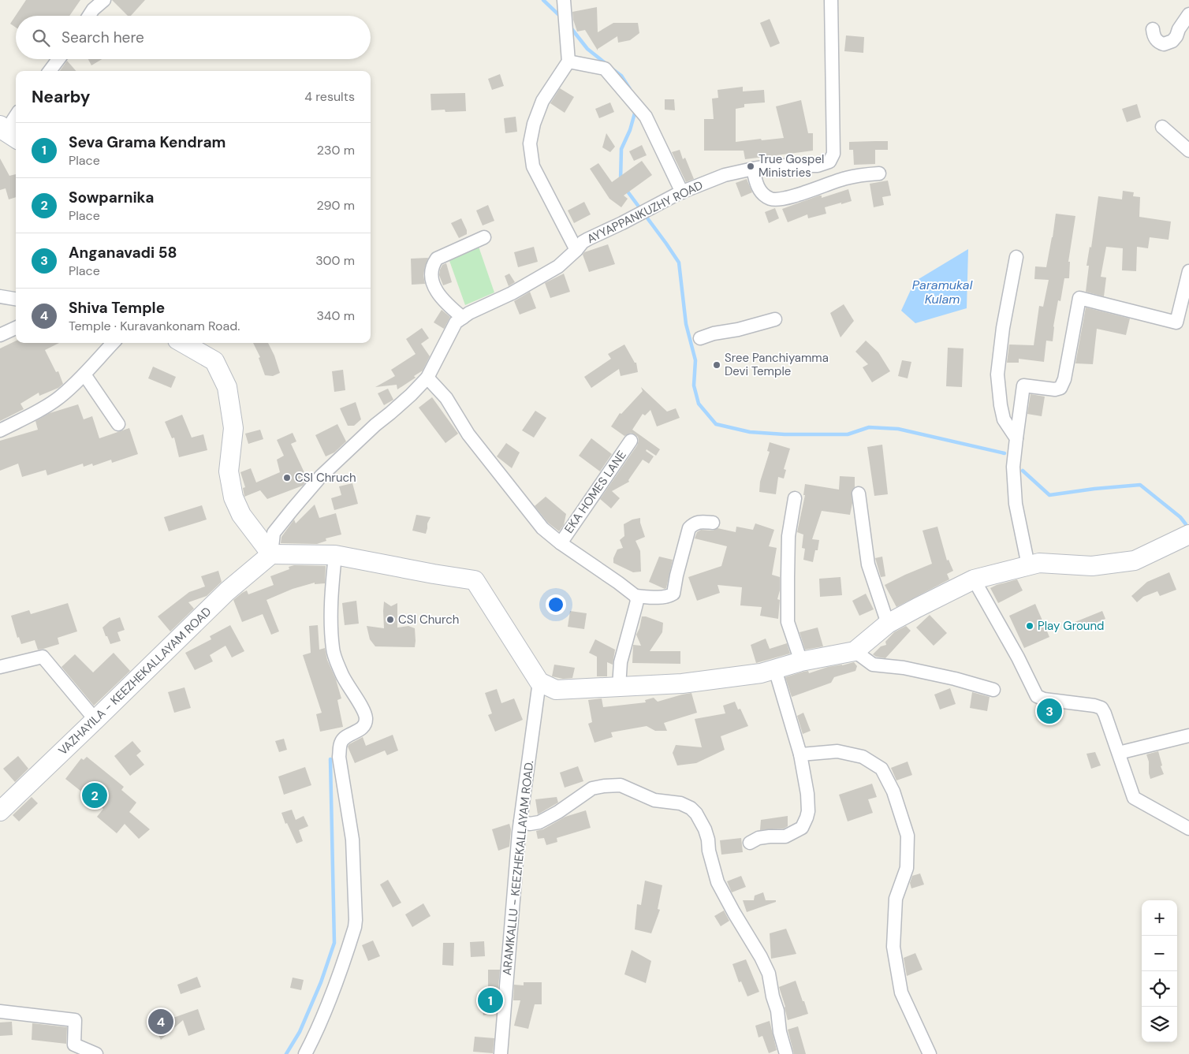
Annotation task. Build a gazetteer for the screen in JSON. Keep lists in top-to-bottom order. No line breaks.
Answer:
{"streets":{"street":["AYYAPPANKUZHY ROAD","EKA HOMES LANE","VAZHAYILA - KEEZHEKALLAYAM ROAD","ARAMKALLU - KEEZHEKALLAYAM ROAD."]},"crossings":[["AYYAPPANKUZHY ROAD","VAZHAYILA - KEEZHEKALLAYAM ROAD"]],"water":["Paramukal Kulam"],"places":["True Gospel Ministries","Sree Panchiyamma Devi Temple","CSI Chruch","CSI Church","Play Ground"],"page":{"search":"Search here","heading":["Nearby","4 results"],"list":[{"mark":"1","name":"Seva Grama Kendram","note":"Place","value":"230 m"},{"mark":"2","name":"Sowparnika","note":"Place","value":"290 m"},{"mark":"3","name":"Anganavadi 58","note":"Place","value":"300 m"},{"mark":"4","name":"Shiva Temple","note":"Temple · Kuravankonam Road.","value":"340 m"}],"pins":["3","2","1","4"],"map_buttons":["+","−"]}}
